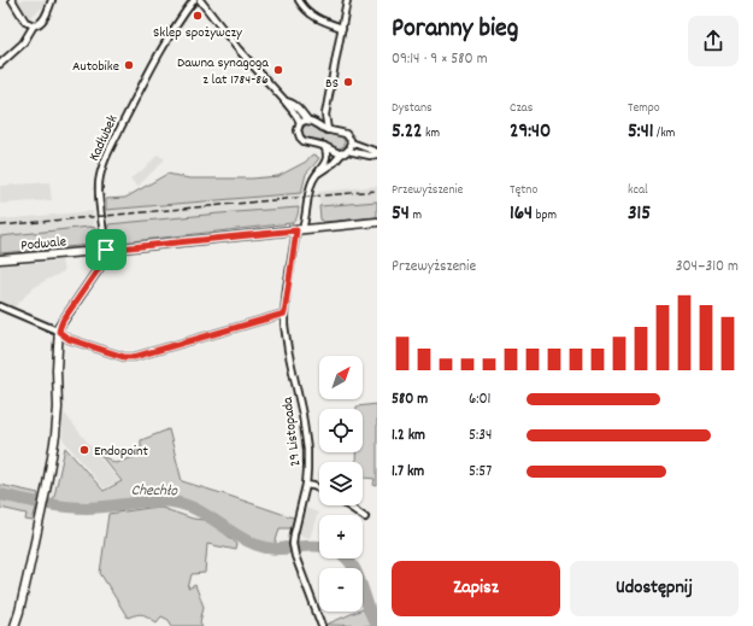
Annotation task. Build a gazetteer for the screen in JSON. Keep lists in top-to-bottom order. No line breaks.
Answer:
{"streets":{"street":["Kadłubek","Podwale","29 Listopada"]},"crossings":[["Kadłubek","Podwale"],["Podwale","29 Listopada"]],"water":["Chechło"],"places":["Sklep spożywczy","Autobike","Dawna synagoga z lat 1784-86","BS","Endopoint"],"north":"top right","page":{"heading":["Poranny bieg","09:14 · 9 × 580 m"],"stats":[["Dystans","5.22 km"],["Czas","29:40"],["Tempo","5:41 /km"],["Przewyższenie","54 m"],["Tętno","164 bpm"],["kcal","315"]],"chart":["Przewyższenie","304–310 m"],"map_buttons":["+","−"],"list":[{"name":"580 m","note":"6:01"},{"name":"1.2 km","note":"5:34"},{"name":"1.7 km","note":"5:57"}],"buttons":["Zapisz","Udostępnij"]}}
